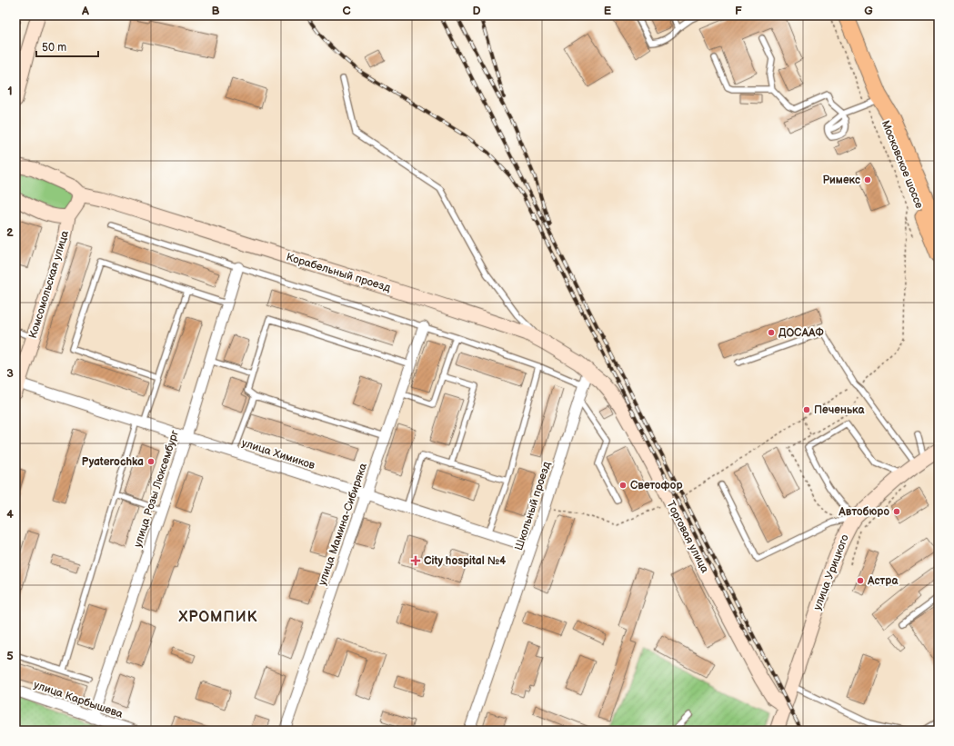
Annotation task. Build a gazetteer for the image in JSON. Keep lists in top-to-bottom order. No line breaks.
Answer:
{"streets":{"main road":["Московское шоссе"],"street":["Корабельный проезд","Комсомольская улица","улица Химиков","улица Розы Люксембург","Школьный проезд","улица Мамина-Сибиряка","Торговая улица","улица Урицкого","улица Карбышева"]},"crossings":[["Корабельный проезд","Школьный проезд"],["Корабельный проезд","Торговая улица"],["Комсомольская улица","улица Химиков"],["улица Химиков","улица Розы Люксембург"],["улица Химиков","Школьный проезд"],["улица Химиков","улица Мамина-Сибиряка"],["улица Розы Люксембург","улица Карбышева"],["Школьный проезд","Торговая улица"],["Торговая улица","улица Урицкого"]],"districts":["ХРОМПИК"],"places":{"other":["Римекс","ДОСААФ","Печенька","Pyaterochka","Светофор","Автобюро","Астра"],"health":["City hospital №4"]},"scale_bar":"50 m","grid":{"columns":["A","B","C","D","E","F","G"],"rows":["1","2","3","4","5"]}}
